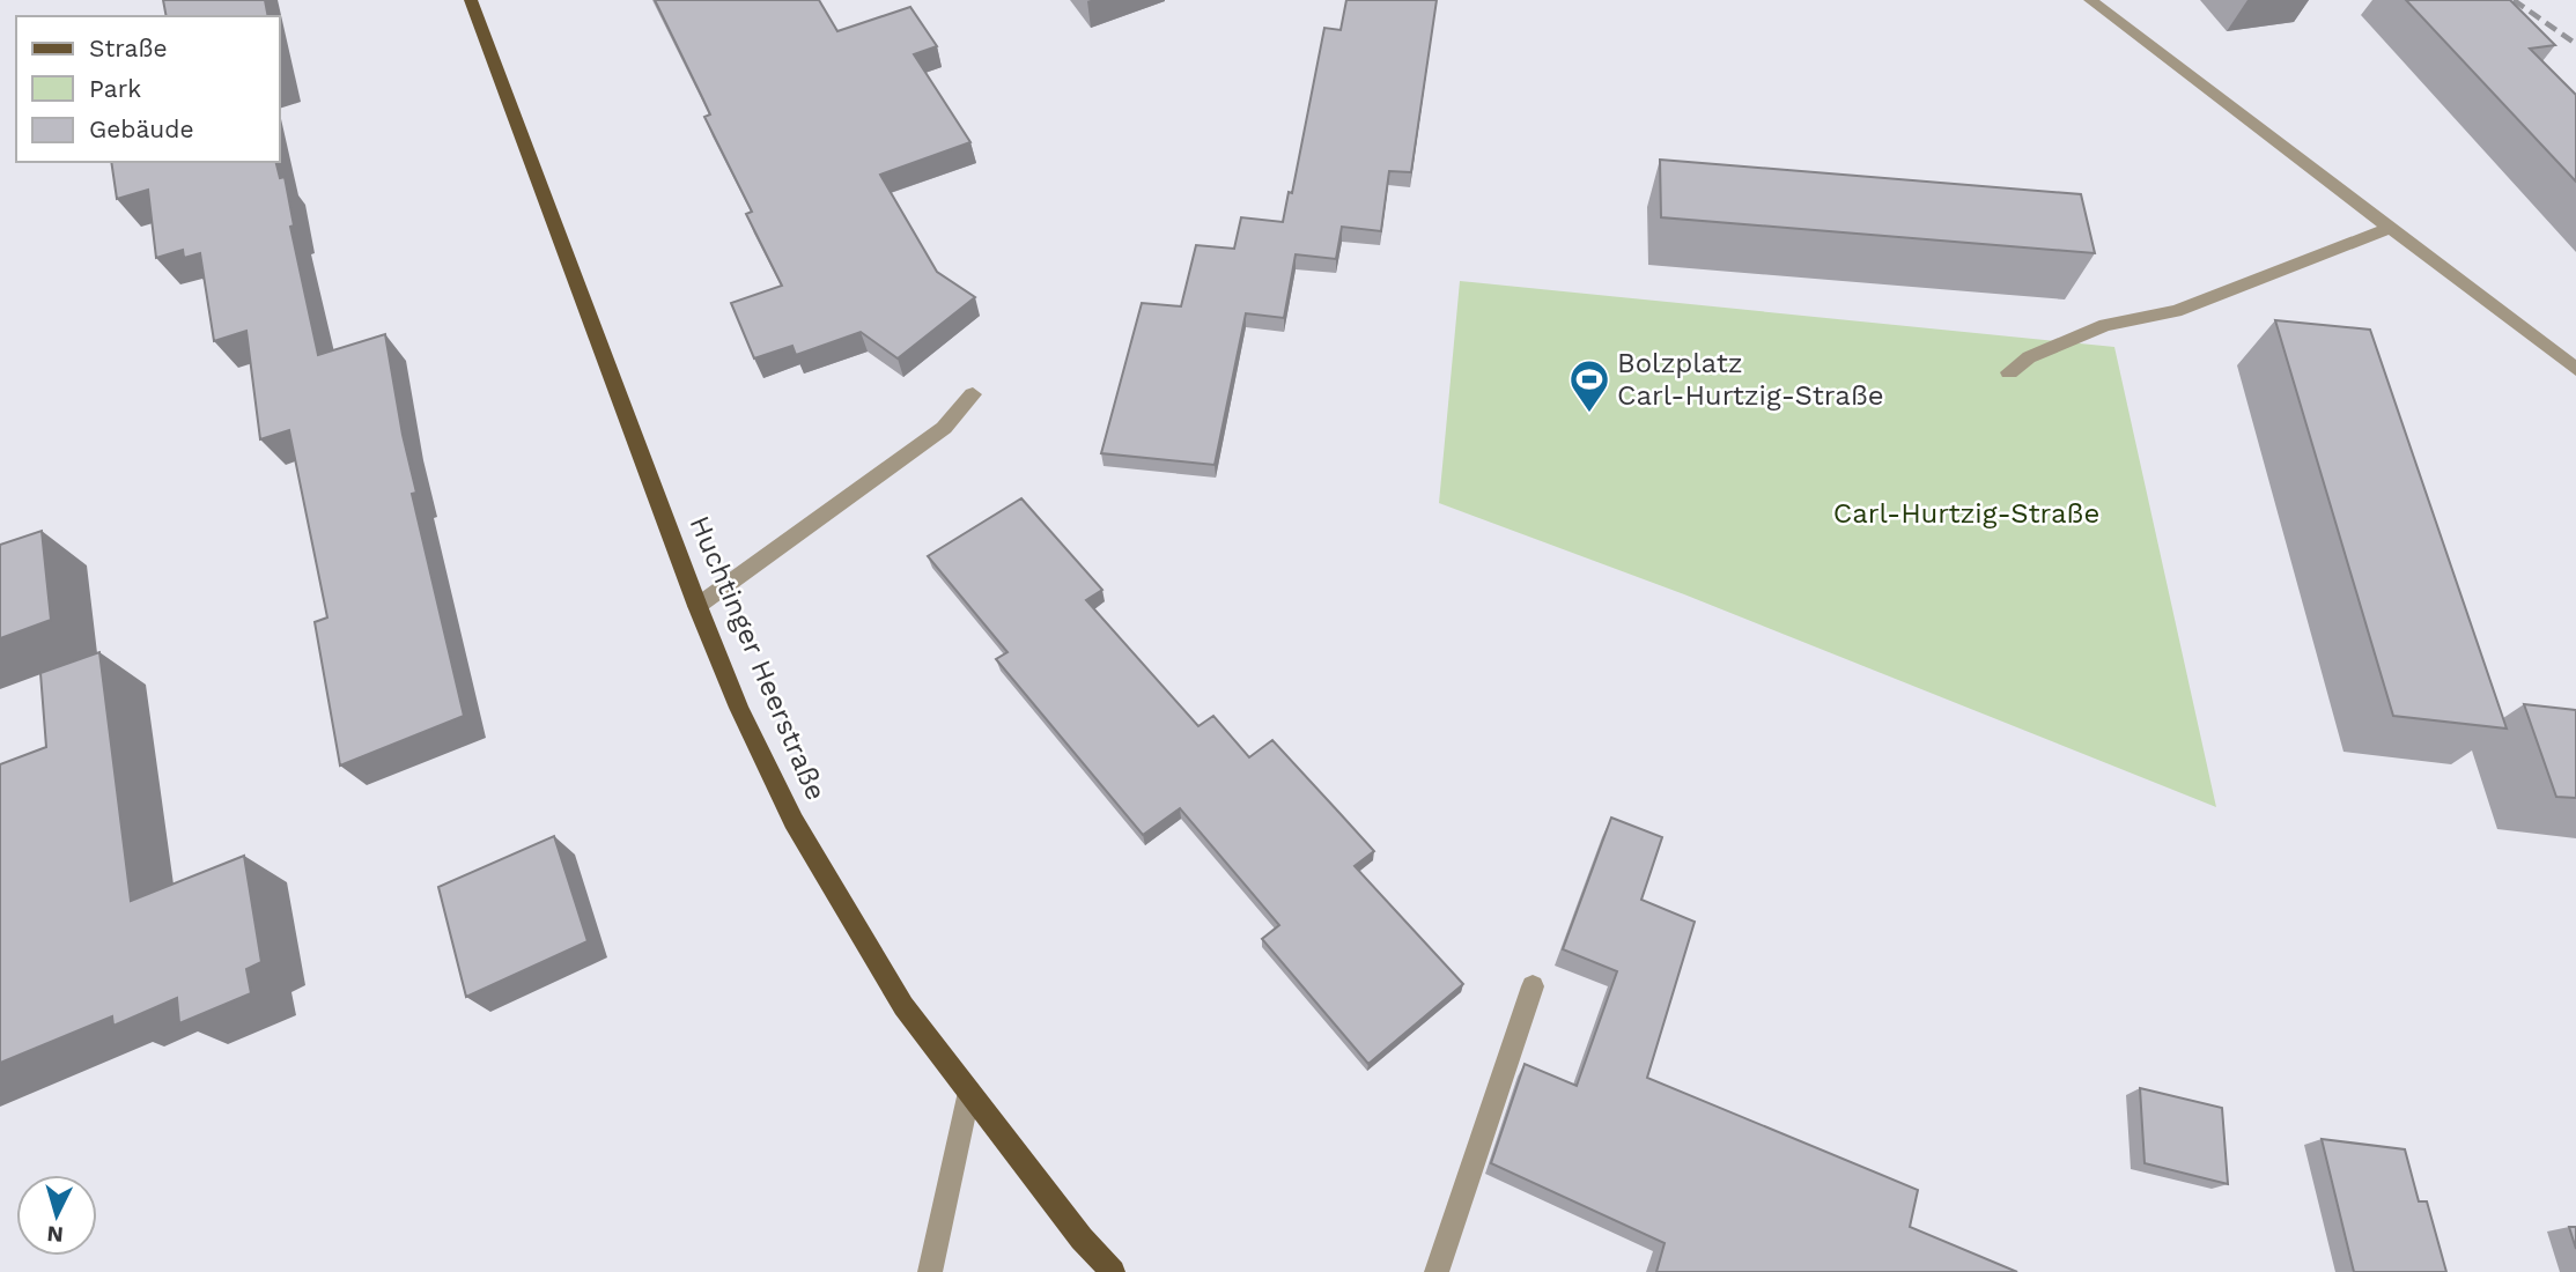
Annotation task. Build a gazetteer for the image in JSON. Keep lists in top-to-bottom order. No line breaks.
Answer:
{"streets":{"main road":["Huchtinger Heerstraße"]},"parks":["Carl-Hurtzig-Straße"],"places":{"sports":["Bolzplatz Carl-Hurtzig-Straße"]},"legend":["Straße","Park","Gebäude"],"north":"bottom"}
